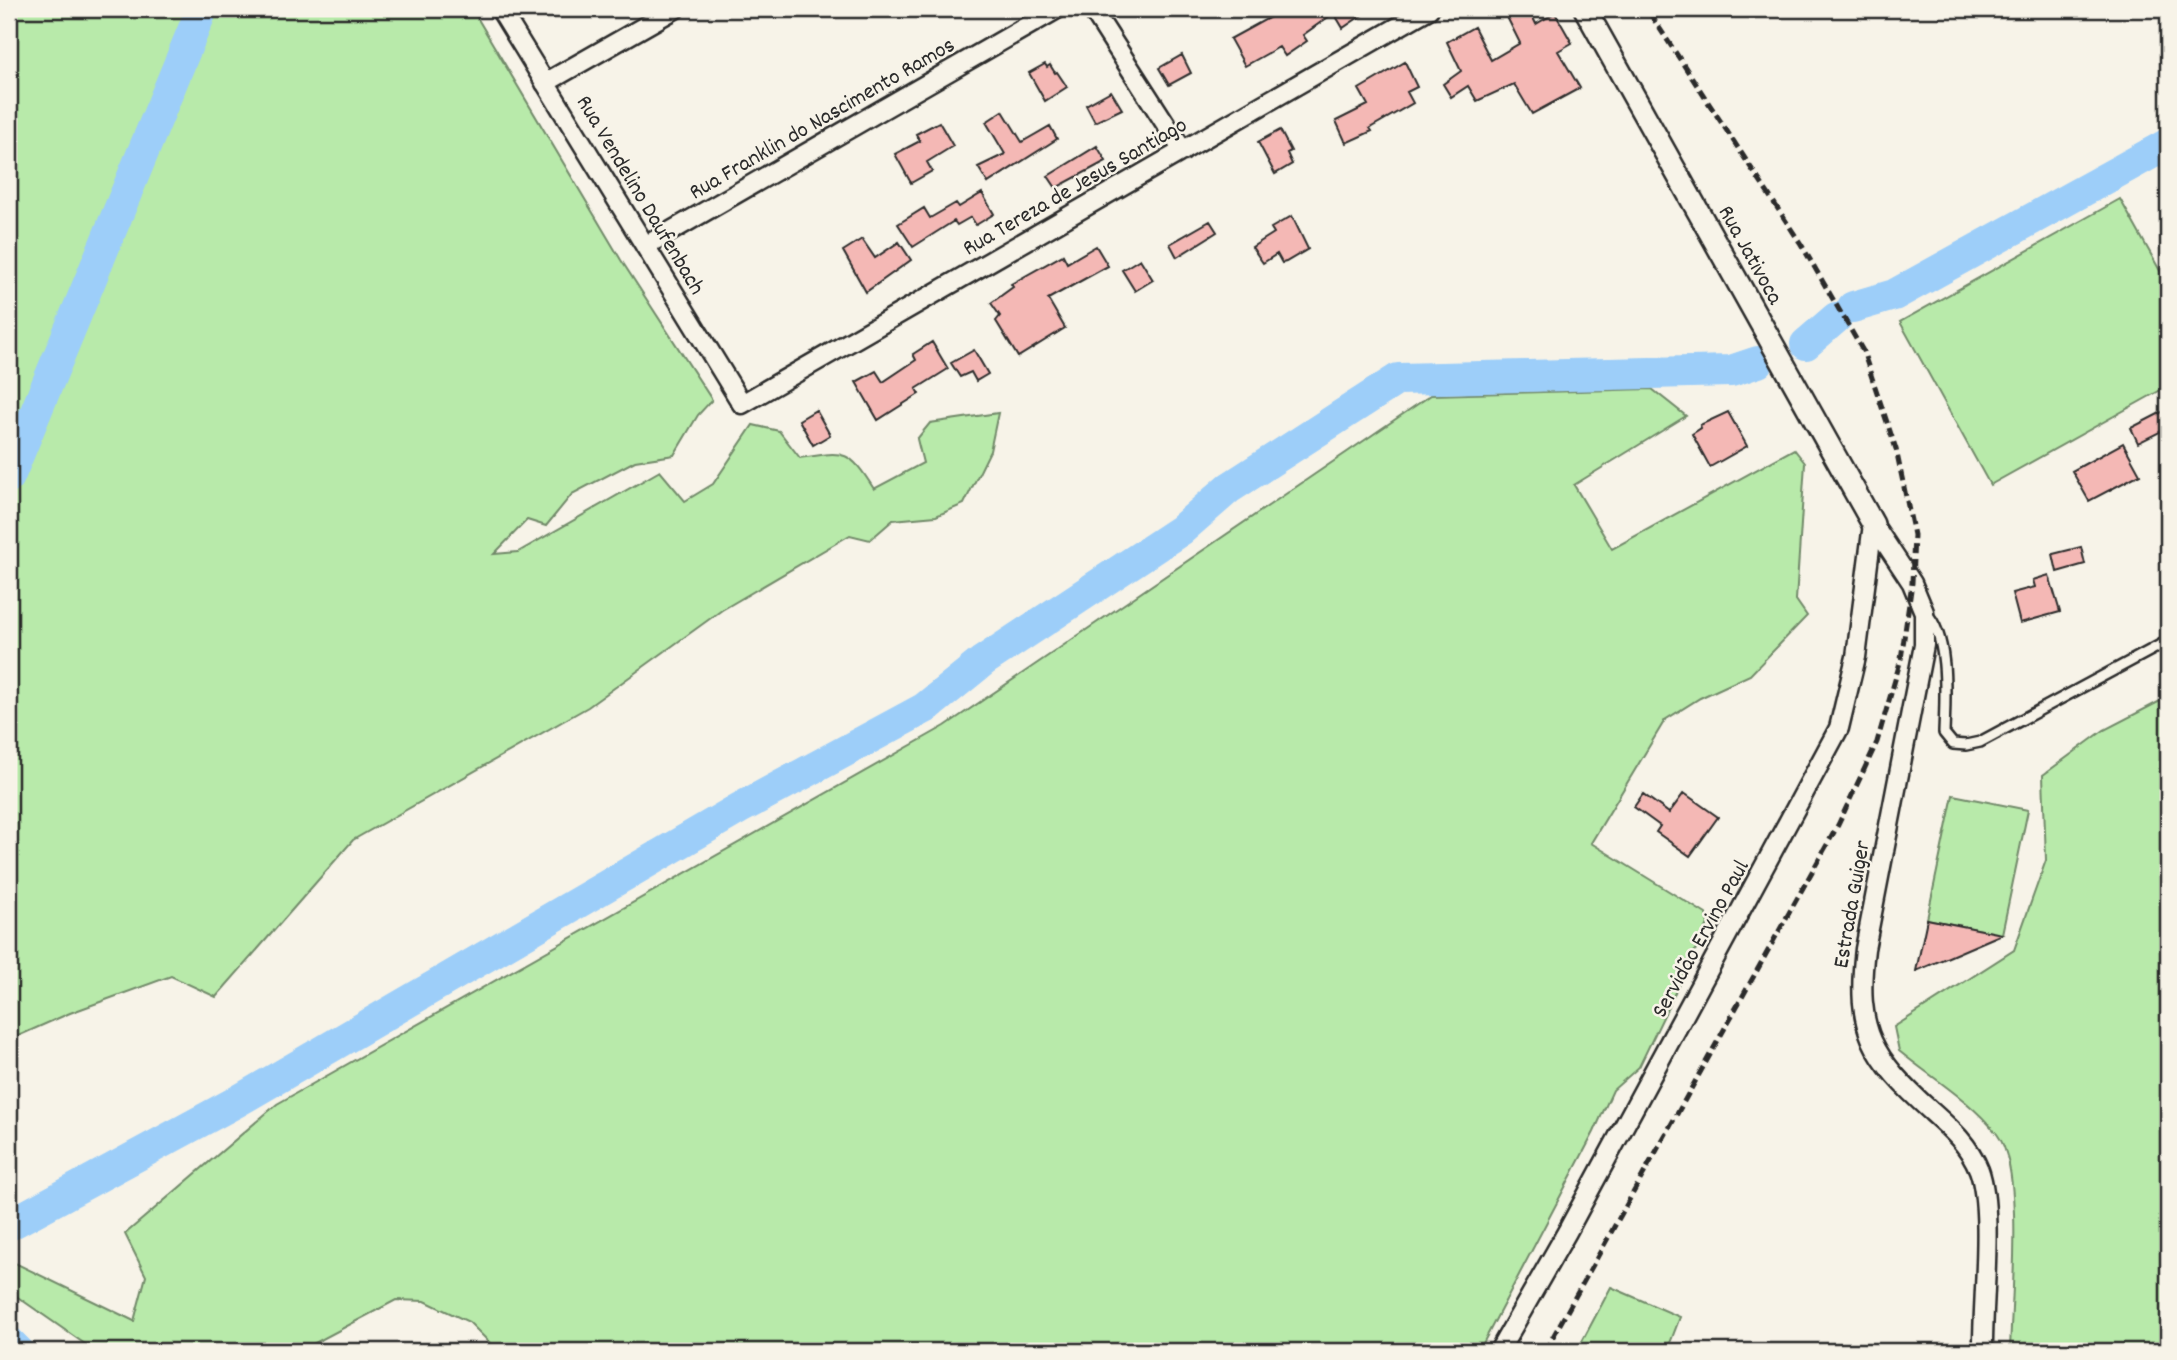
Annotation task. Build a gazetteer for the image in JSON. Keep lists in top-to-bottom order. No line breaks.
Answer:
{"streets":{"street":["Rua Franklin do Nascimento Ramos","Rua Tereza de Jesus Santiago","Rua Vendelino Daufenbach","Rua Jativoca","Estrada Guiger","Servidão Ervino Paul"]},"crossings":[["Rua Franklin do Nascimento Ramos","Rua Vendelino Daufenbach"],["Rua Tereza de Jesus Santiago","Rua Vendelino Daufenbach"],["Rua Jativoca","Estrada Guiger"],["Rua Jativoca","Servidão Ervino Paul"],["Estrada Guiger","Servidão Ervino Paul"]]}
